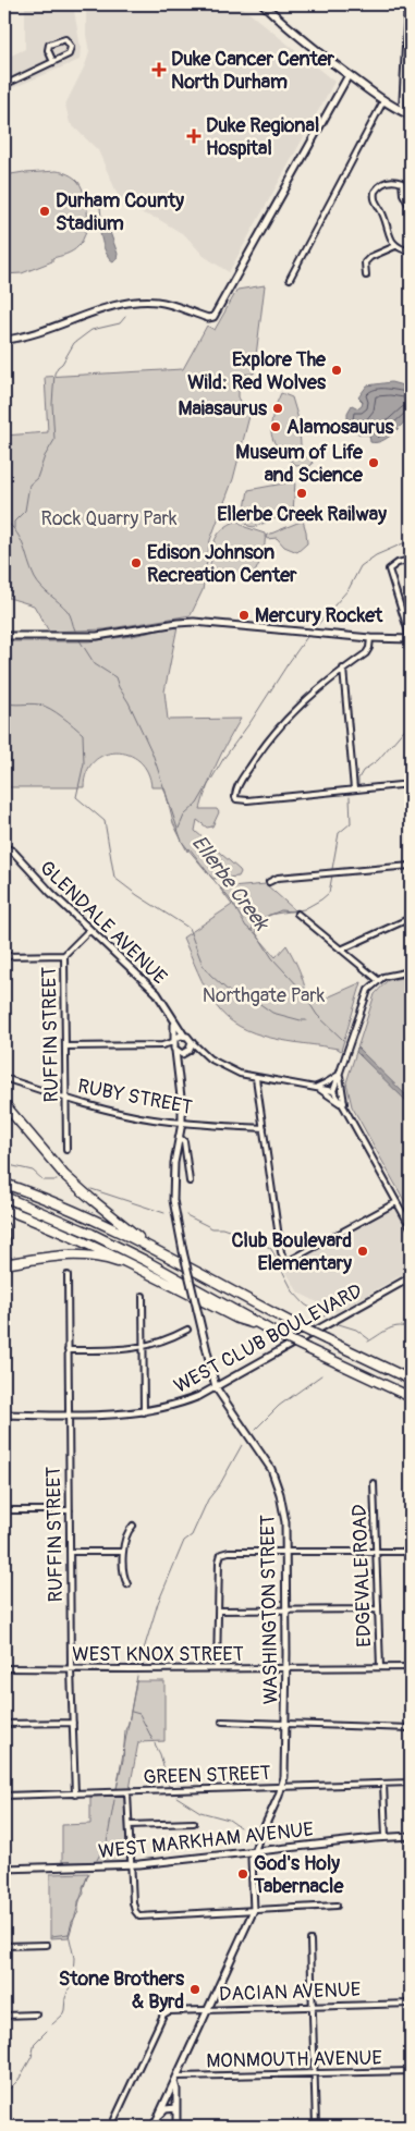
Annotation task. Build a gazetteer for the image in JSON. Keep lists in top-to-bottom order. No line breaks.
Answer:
{"streets":{"street":["GLENDALE AVENUE","RUFFIN STREET","RUBY STREET","WEST CLUB BOULEVARD","EDGEVALE ROAD","WASHINGTON STREET","WEST KNOX STREET","GREEN STREET","WEST MARKHAM AVENUE","DACIAN AVENUE","MONMOUTH AVENUE"]},"crossings":[["GLENDALE AVENUE","RUFFIN STREET"],["GLENDALE AVENUE","WASHINGTON STREET"],["RUFFIN STREET","RUBY STREET"],["RUFFIN STREET","WEST CLUB BOULEVARD"],["RUFFIN STREET","WEST KNOX STREET"],["RUFFIN STREET","GREEN STREET"],["RUBY STREET","WASHINGTON STREET"],["WEST CLUB BOULEVARD","WASHINGTON STREET"],["EDGEVALE ROAD","WEST KNOX STREET"],["WASHINGTON STREET","WEST KNOX STREET"],["WASHINGTON STREET","GREEN STREET"],["WASHINGTON STREET","WEST MARKHAM AVENUE"],["WASHINGTON STREET","DACIAN AVENUE"],["WASHINGTON STREET","MONMOUTH AVENUE"]],"water":["Ellerbe Creek"],"parks":["Rock Quarry Park","Northgate Park"],"places":{"health":["Duke Cancer Center North Durham","Duke Regional Hospital"],"other":["Durham County Stadium","Explore The Wild: Red Wolves","Maiasaurus","Alamosaurus","Museum of Life and Science","Ellerbe Creek Railway","Edison Johnson Recreation Center","Mercury Rocket","Club Boulevard Elementary","God's Holy Tabernacle","Stone Brothers & Byrd"]}}
